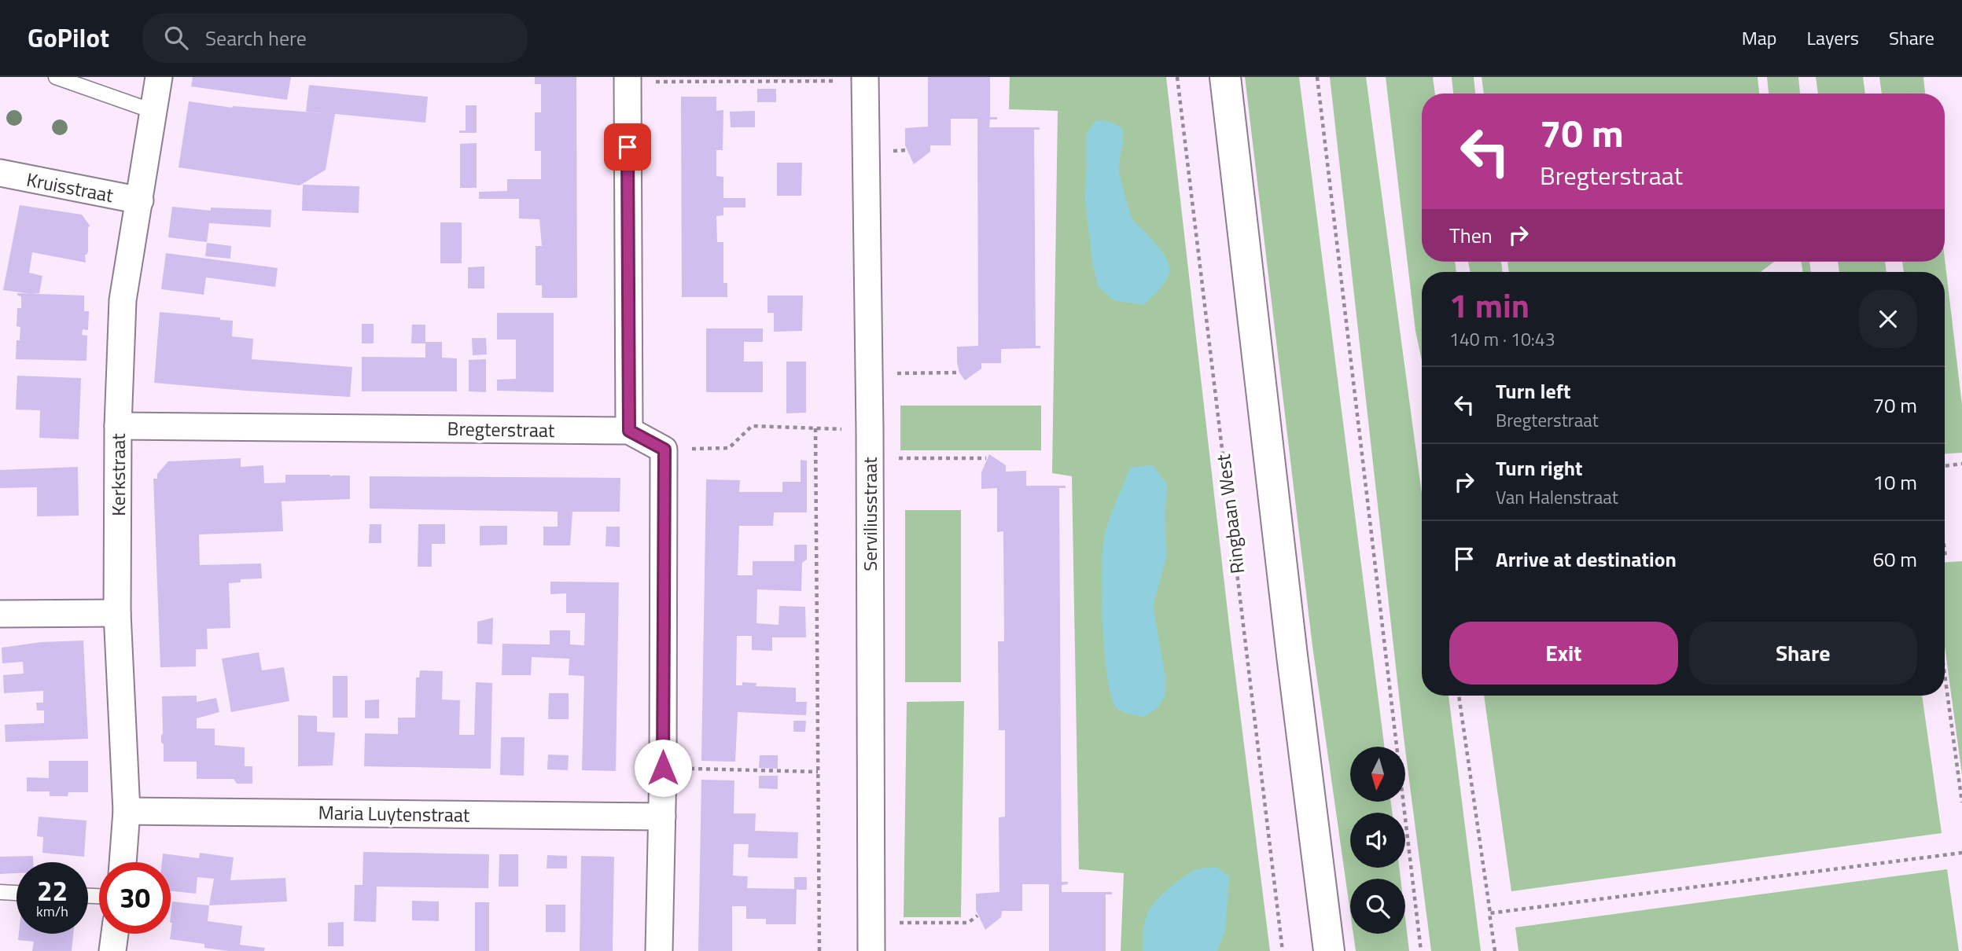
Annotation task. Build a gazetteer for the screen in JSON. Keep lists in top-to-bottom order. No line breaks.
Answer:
{"streets":{"street":["Kruisstraat","Bregterstraat","Kerkstraat","Serviliusstraat","Maria Luytenstraat"],"path":["Ringbaan West"]},"crossings":[["Kruisstraat","Kerkstraat"],["Bregterstraat","Kerkstraat"],["Kerkstraat","Maria Luytenstraat"]],"north":"bottom","page":{"header":"GoPilot","search":"Search here","nav":["Map","Layers","Share"],"turn":["70 m","Bregterstraat"],"then":"Then","heading":["1 min","140 m · 10:43"],"list":[{"name":"Turn left","note":"Bregterstraat","value":"70 m"},{"name":"Turn right","note":"Van Halenstraat","value":"10 m"},{"name":"Arrive at destination","value":"60 m"}],"buttons":["Exit","Share"],"speed":"22 km/h","limit":"30"}}
